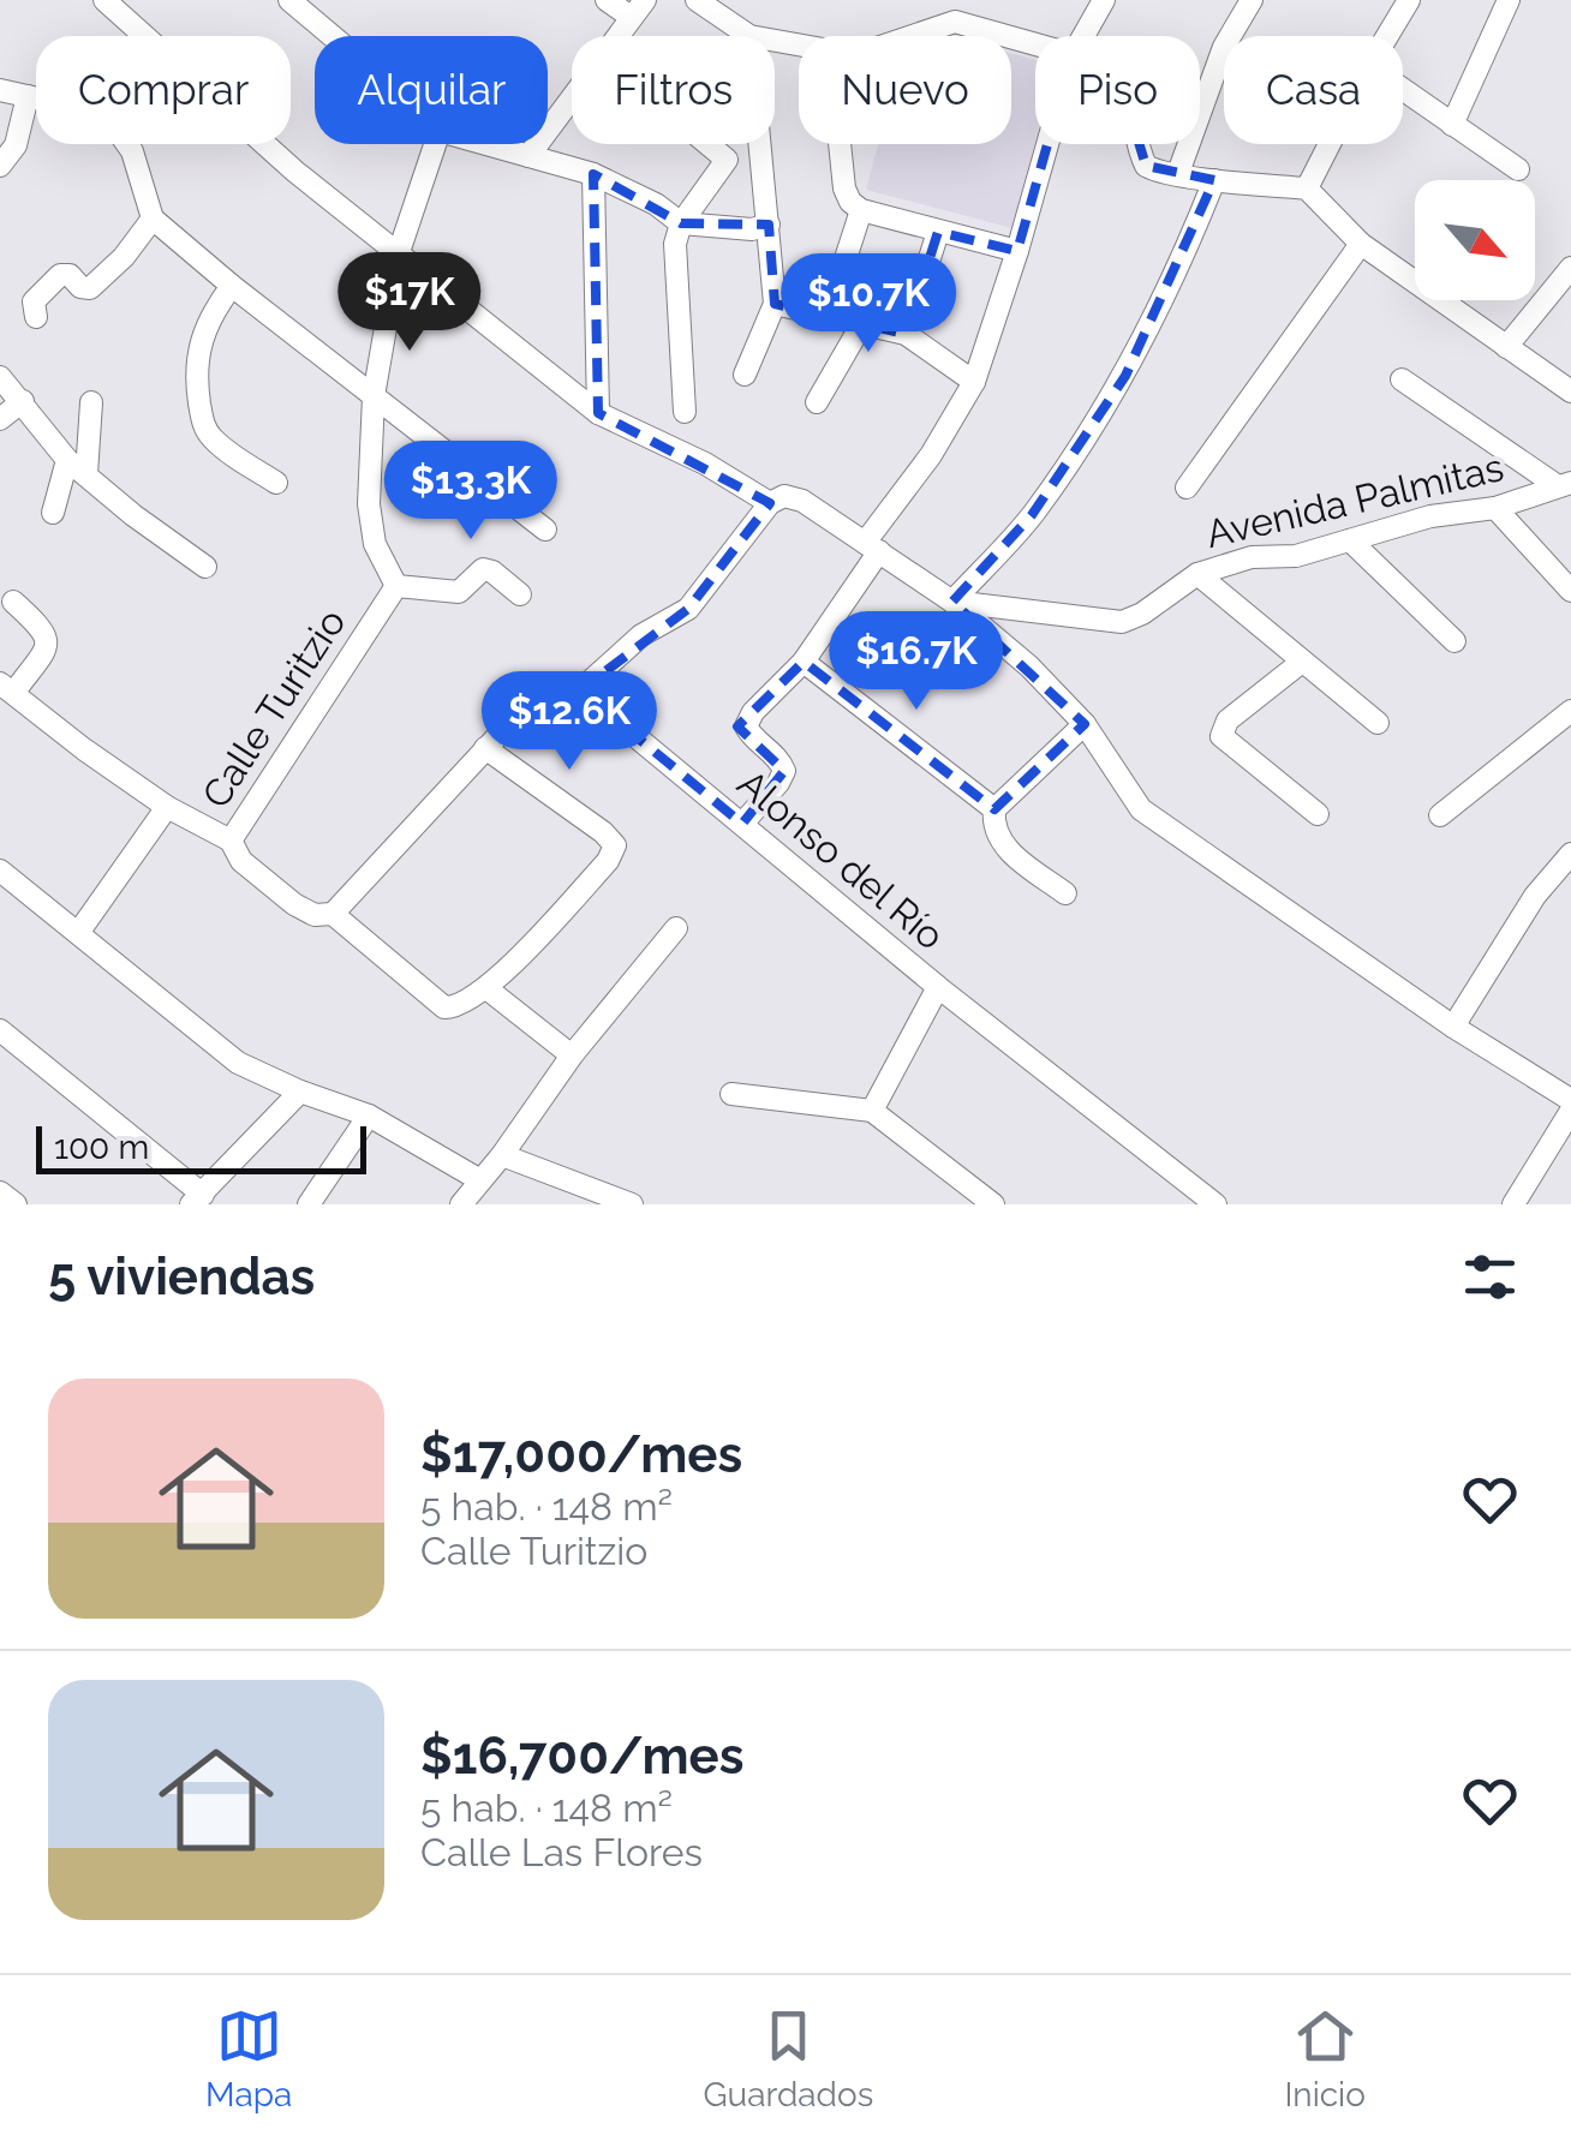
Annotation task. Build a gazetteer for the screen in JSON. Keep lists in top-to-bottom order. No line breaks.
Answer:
{"streets":{"street":["Avenida Palmitas","Calle Turitzio","Alonso del Río"]},"scale_bar":"100 m","north":"bottom right","page":{"chip":["Comprar","Alquilar","Filtros","Nuevo","Piso","Casa"],"price":["$17K","$10.7K","$13.3K","$16.7K","$12.6K"],"scale":"100 m","heading":"5 viviendas","list":[{"name":"$17,000/mes","note":"5 hab. · 148 m² · Calle Turitzio"},{"name":"$16,700/mes","note":"5 hab. · 148 m² · Calle Las Flores"}],"tabs":["Mapa","Guardados","Inicio"]}}
